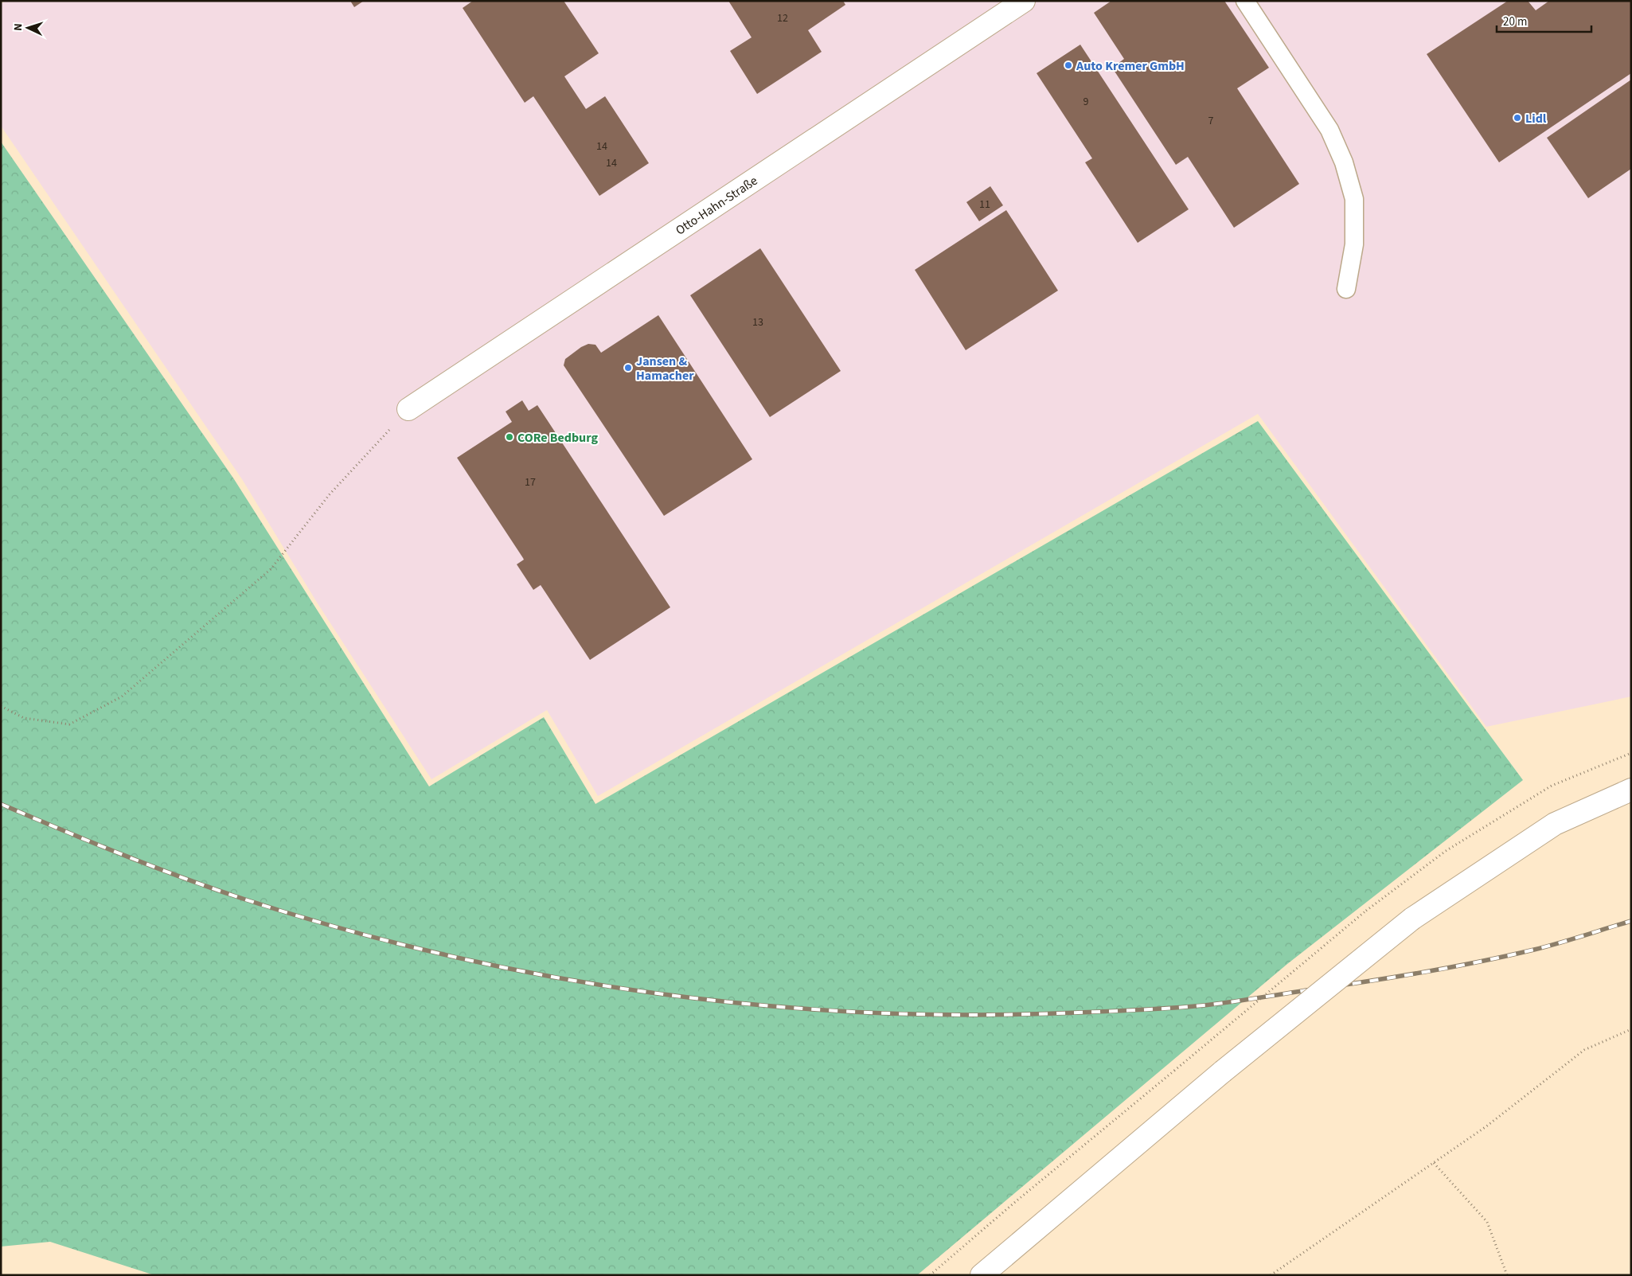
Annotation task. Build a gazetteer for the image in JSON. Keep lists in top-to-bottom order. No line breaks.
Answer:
{"streets":{"street":["Otto-Hahn-Straße"]},"places":["Auto Kremer GmbH","Lidl","Jansen & Hamacher","CORe Bedburg"],"house_numbers":["12","9","7","14","14","11","13","17"],"scale_bar":"20 m","north":"left"}
